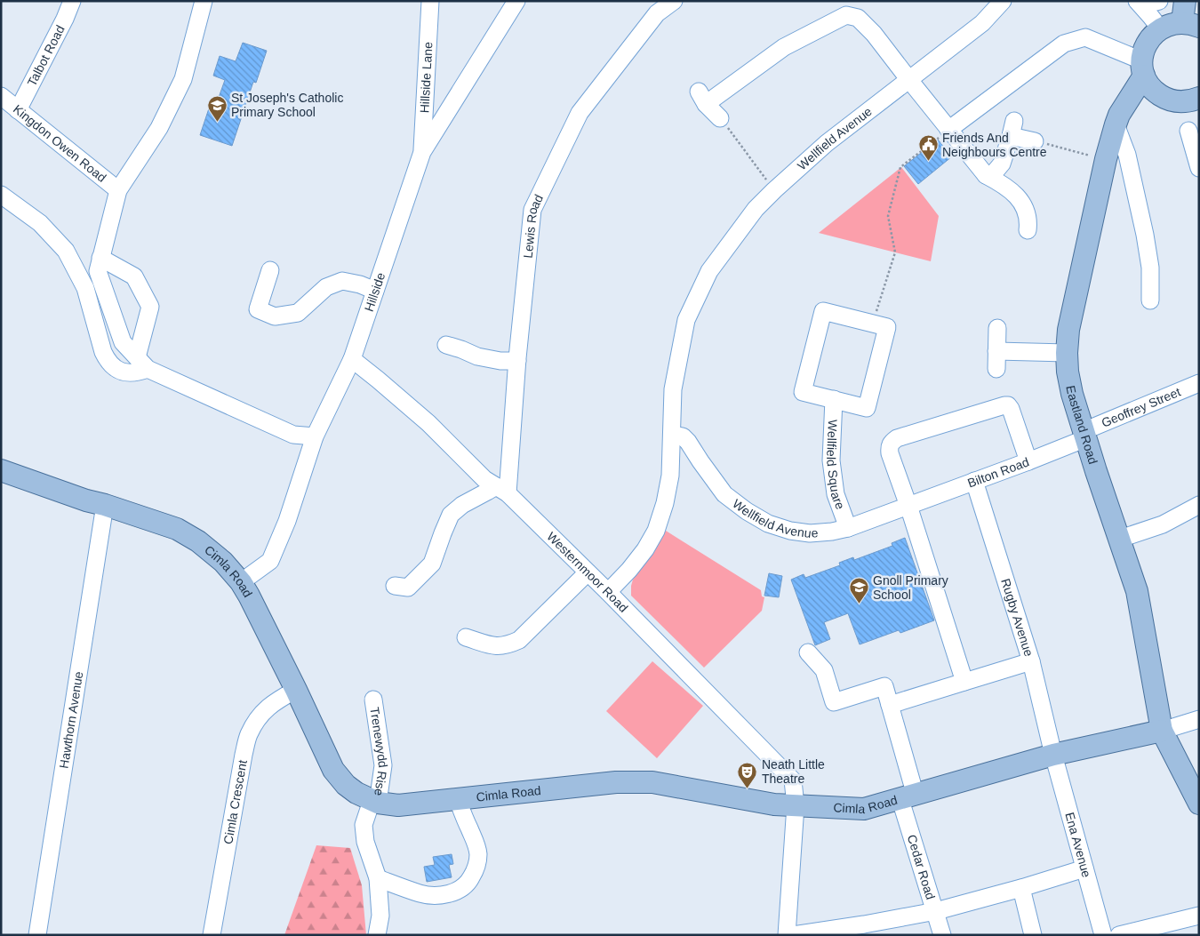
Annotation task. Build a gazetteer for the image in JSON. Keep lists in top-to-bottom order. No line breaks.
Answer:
{"streets":{"main road":["Eastland Road","Cimla Road"],"street":["Talbot Road","Hillside Lane","Wellfield Avenue","Kingdon Owen Road","Lewis Road","Hillside","Geoffrey Street","Wellfield Square","Bilton Road","Westernmoor Road","Rugby Avenue","Hawthorn Avenue","Trenewydd Rise","Cimla Crescent","Ena Avenue","Cedar Road"]},"crossings":[["Talbot Road","Kingdon Owen Road"],["Hillside Lane","Hillside"],["Wellfield Avenue","Wellfield Square"],["Wellfield Avenue","Bilton Road"],["Wellfield Avenue","Westernmoor Road"],["Lewis Road","Westernmoor Road"],["Hillside","Westernmoor Road"],["Hillside","Cimla Road"],["Geoffrey Street","Eastland Road"],["Geoffrey Street","Bilton Road"],["Eastland Road","Bilton Road"],["Eastland Road","Cimla Road"],["Bilton Road","Rugby Avenue"],["Westernmoor Road","Cimla Road"],["Cimla Road","Rugby Avenue"],["Cimla Road","Hawthorn Avenue"],["Cimla Road","Trenewydd Rise"],["Cimla Road","Cimla Crescent"],["Cimla Road","Ena Avenue"],["Cimla Road","Cedar Road"],["Rugby Avenue","Ena Avenue"]],"places":{"school or university":["St Joseph's Catholic Primary School","Gnoll Primary School"],"public building":["Friends And Neighbours Centre"],"theatre":["Neath Little Theatre"]}}
